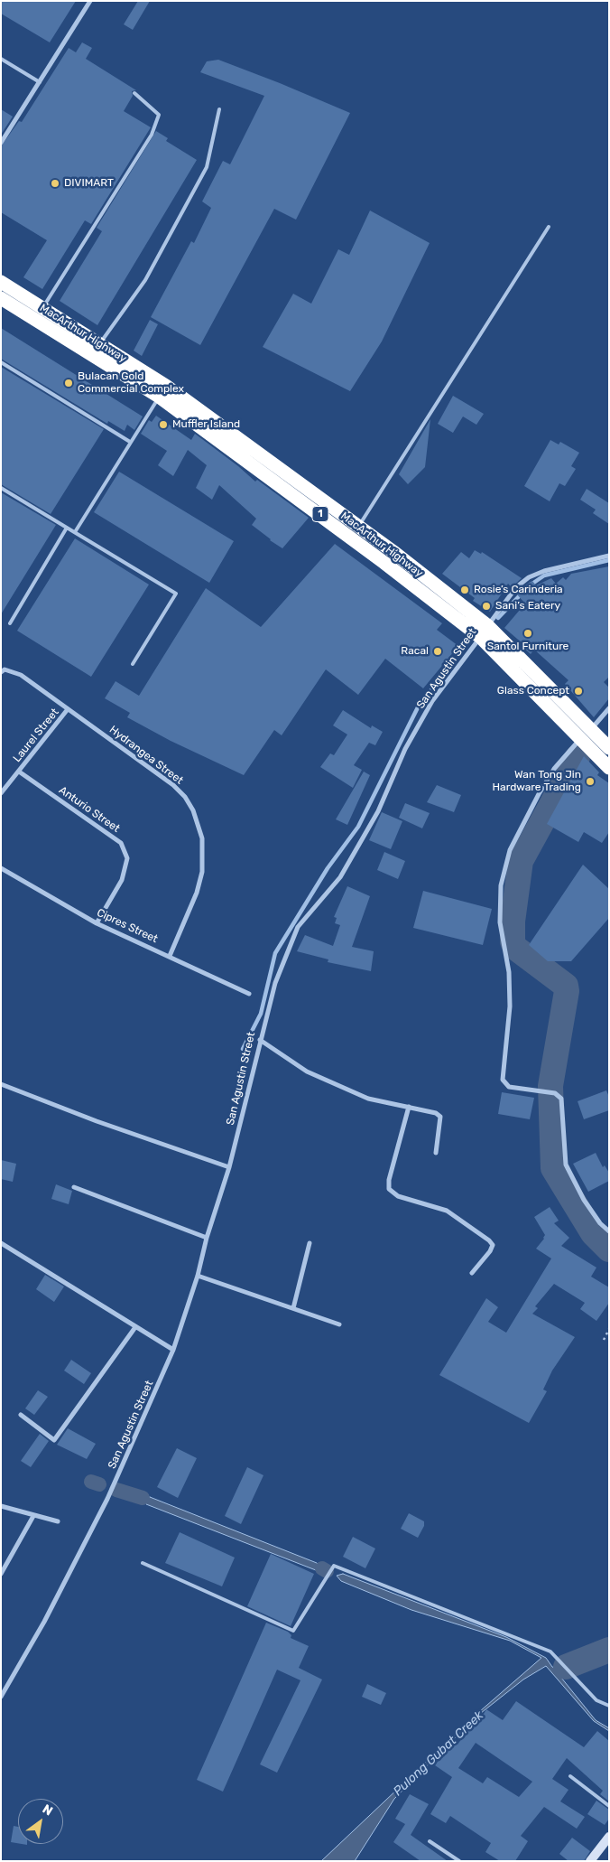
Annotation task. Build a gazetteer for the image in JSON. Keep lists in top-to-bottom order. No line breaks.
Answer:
{"streets":{"highway":["MacArthur Highway","1"],"street":["San Agustin Street","Laurel Street","Hydrangea Street","Anturio Street","Cipres Street"]},"crossings":[["MacArthur Highway","San Agustin Street"],["Laurel Street","Hydrangea Street"],["Laurel Street","Anturio Street"],["Hydrangea Street","Cipres Street"],["Anturio Street","Cipres Street"]],"water":["Pulong Gubat Creek"],"places":["DIVIMART","Bulacan Gold Commercial Complex","Muffler Island","Rosie’s Carinderia","Sani’s Eatery","Santol Furniture","Racal","Glass Concept","Wan Tong Jin Hardware Trading"],"north":"top right"}
